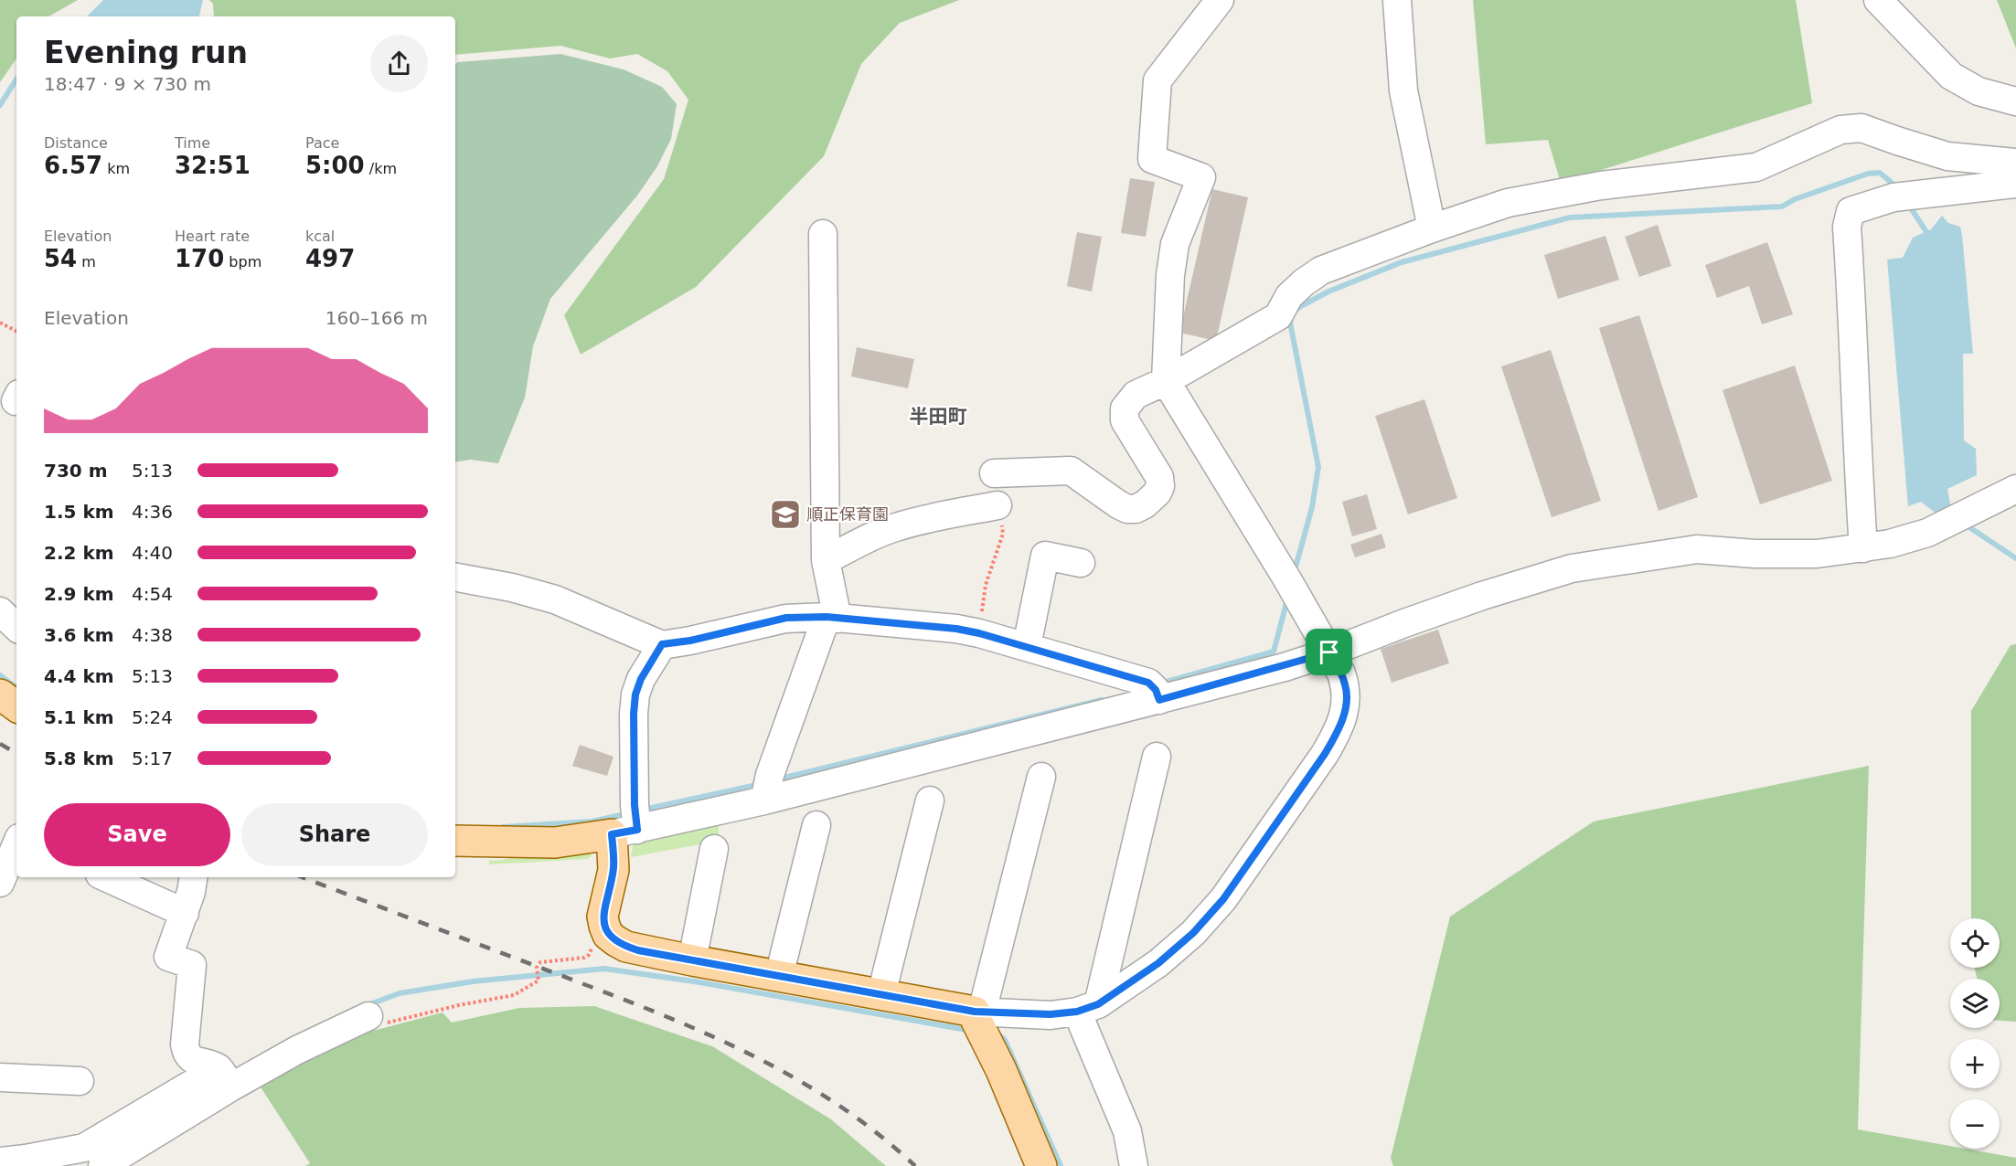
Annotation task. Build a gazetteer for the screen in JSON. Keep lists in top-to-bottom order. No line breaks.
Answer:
{"districts":["半田町"],"places":{"school or university":["順正保育園"]},"page":{"heading":["Evening run","18:47 · 9 × 730 m"],"stats":[["Distance","6.57 km"],["Time","32:51"],["Pace","5:00 /km"],["Elevation","54 m"],["Heart rate","170 bpm"],["kcal","497"]],"chart":["Elevation","160–166 m"],"list":[{"name":"730 m","note":"5:13"},{"name":"1.5 km","note":"4:36"},{"name":"2.2 km","note":"4:40"},{"name":"2.9 km","note":"4:54"},{"name":"3.6 km","note":"4:38"},{"name":"4.4 km","note":"5:13"},{"name":"5.1 km","note":"5:24"},{"name":"5.8 km","note":"5:17"}],"buttons":["Save","Share"],"map_buttons":["+","−"]}}
